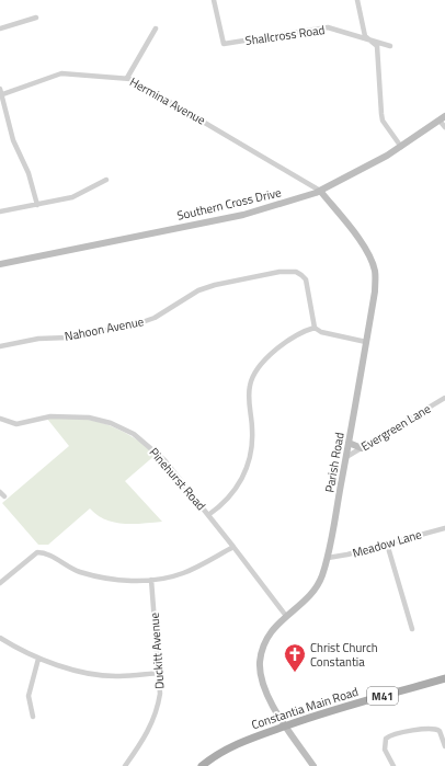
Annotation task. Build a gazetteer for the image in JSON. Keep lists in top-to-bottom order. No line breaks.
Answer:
{"streets":{"main road":["M41","Constantia Main Road"],"street":["Shallcross Road","Hermina Avenue","Southern Cross Drive","Nahoon Avenue","Evergreen Lane","Parish Road","Pinehurst Road","Meadow Lane","Duckitt Avenue"]},"crossings":[["Hermina Avenue","Southern Cross Drive"],["Hermina Avenue","Parish Road"],["Southern Cross Drive","Parish Road"],["Evergreen Lane","Parish Road"],["Parish Road","Pinehurst Road"],["Parish Road","Meadow Lane"],["Parish Road","Constantia Main Road"]],"places":{"church":["Christ Church Constantia"]}}
